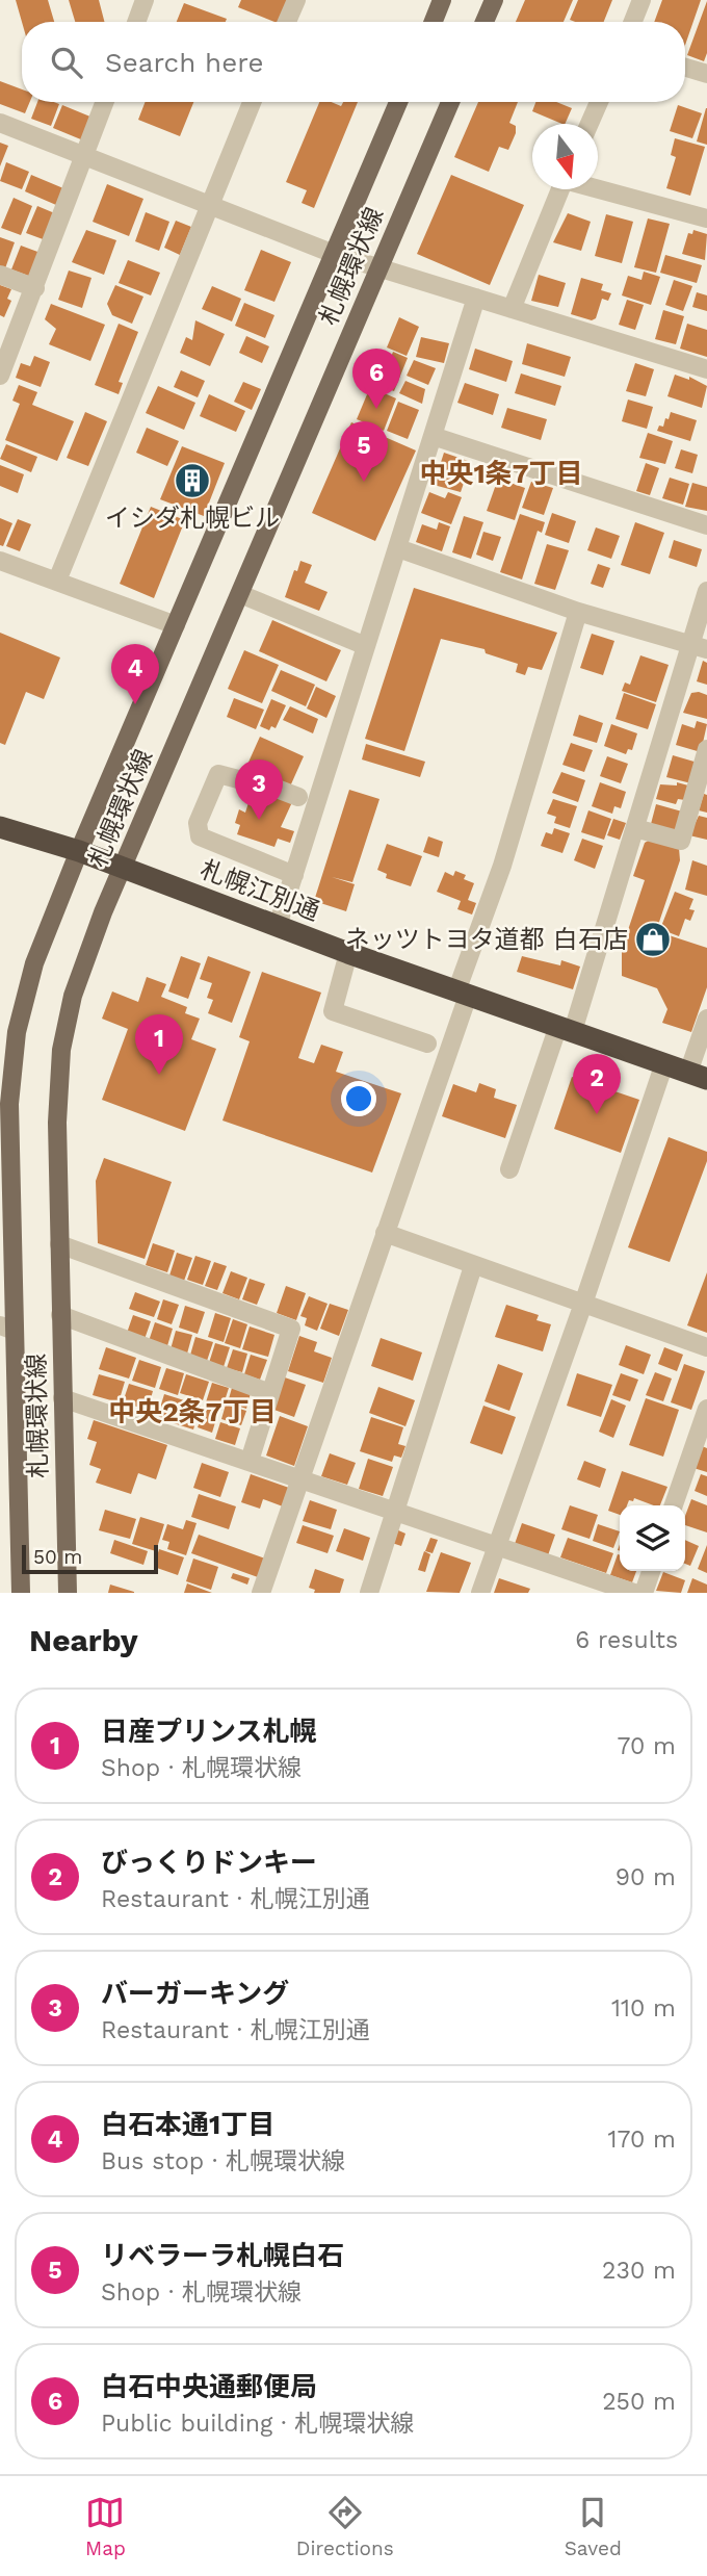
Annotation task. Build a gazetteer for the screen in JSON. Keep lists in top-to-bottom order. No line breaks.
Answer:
{"streets":{"highway":["札幌江別通"],"main road":["札幌環状線"]},"crossings":[["札幌環状線","札幌江別通"]],"districts":["中央1条7丁目","中央2条7丁目"],"places":{"building":["イシダ札幌ビル"],"shop":["ネッツトヨタ道都 白石店"]},"scale_bar":"50 m","north":"bottom","page":{"search":"Search here","pins":["6","5","4","3","1","2"],"scale":"50 m","heading":["Nearby","6 results"],"list":[{"mark":"1","name":"日産プリンス札幌","note":"Shop · 札幌環状線","value":"70 m"},{"mark":"2","name":"びっくりドンキー","note":"Restaurant · 札幌江別通","value":"90 m"},{"mark":"3","name":"バーガーキング","note":"Restaurant · 札幌江別通","value":"110 m"},{"mark":"4","name":"白石本通1丁目","note":"Bus stop · 札幌環状線","value":"170 m"},{"mark":"5","name":"リベラーラ札幌白石","note":"Shop · 札幌環状線","value":"230 m"},{"mark":"6","name":"白石中央通郵便局","note":"Public building · 札幌環状線","value":"250 m"}],"nav":["Map","Directions","Saved"]}}
